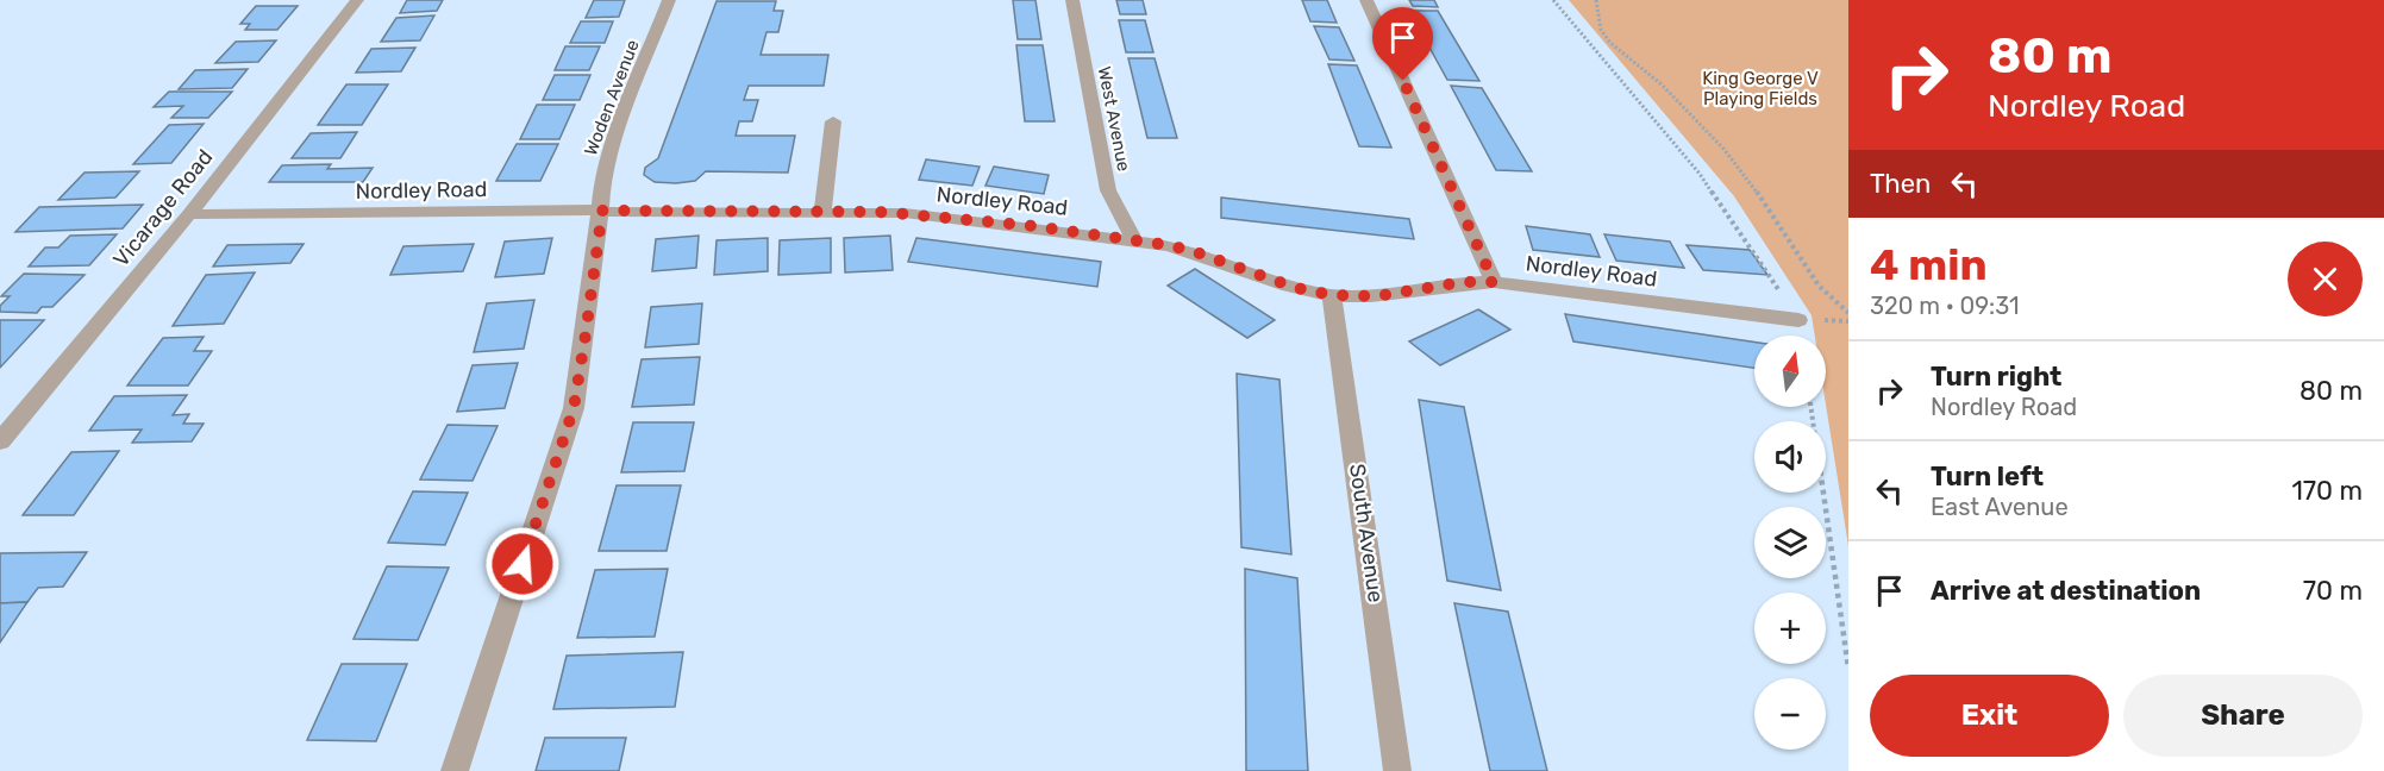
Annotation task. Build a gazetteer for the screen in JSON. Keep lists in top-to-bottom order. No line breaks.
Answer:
{"streets":{"street":["Woden Avenue","West Avenue","Nordley Road","Vicarage Road","South Avenue"]},"crossings":[["Woden Avenue","Nordley Road"],["West Avenue","Nordley Road"],["Nordley Road","Vicarage Road"],["Nordley Road","South Avenue"]],"parks":["King George V Playing Fields"],"north":"top","page":{"turn":["80 m","Nordley Road"],"then":"Then","heading":["4 min","320 m · 09:31"],"map_buttons":["+","−"],"list":[{"name":"Turn right","note":"Nordley Road","value":"80 m"},{"name":"Turn left","note":"East Avenue","value":"170 m"},{"name":"Arrive at destination","value":"70 m"}],"buttons":["Exit","Share"]}}
